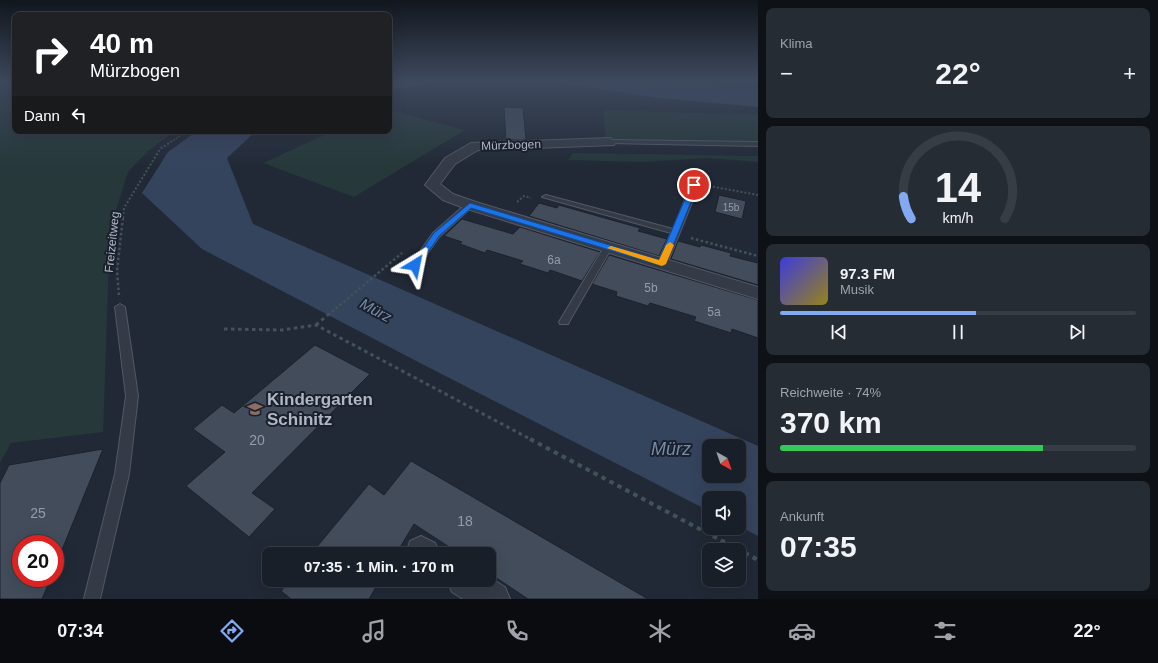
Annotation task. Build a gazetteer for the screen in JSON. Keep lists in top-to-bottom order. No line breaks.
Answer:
{"streets":{"street":["Mürzbogen"],"path":["Freizeitweg"]},"water":["Mürz"],"places":{"school or university":["Kindergarten Schinitz"]},"house_numbers":["15b","6a","5b","5a","20","25","18"],"north":"bottom right","page":{"tile":["Klima",["Reichweite · 74%","370 km"],["Ankunft","07:35"]],"turn":["40 m","Mürzbogen"],"heat":["−","22°","+"],"then":"Dann","song":["97.3 FM","Musik"],"limit":"20","trip":"07:35 · 1 Min. · 170 m","tabs":["07:34","22°"],"gauge":["14","km/h"]}}
